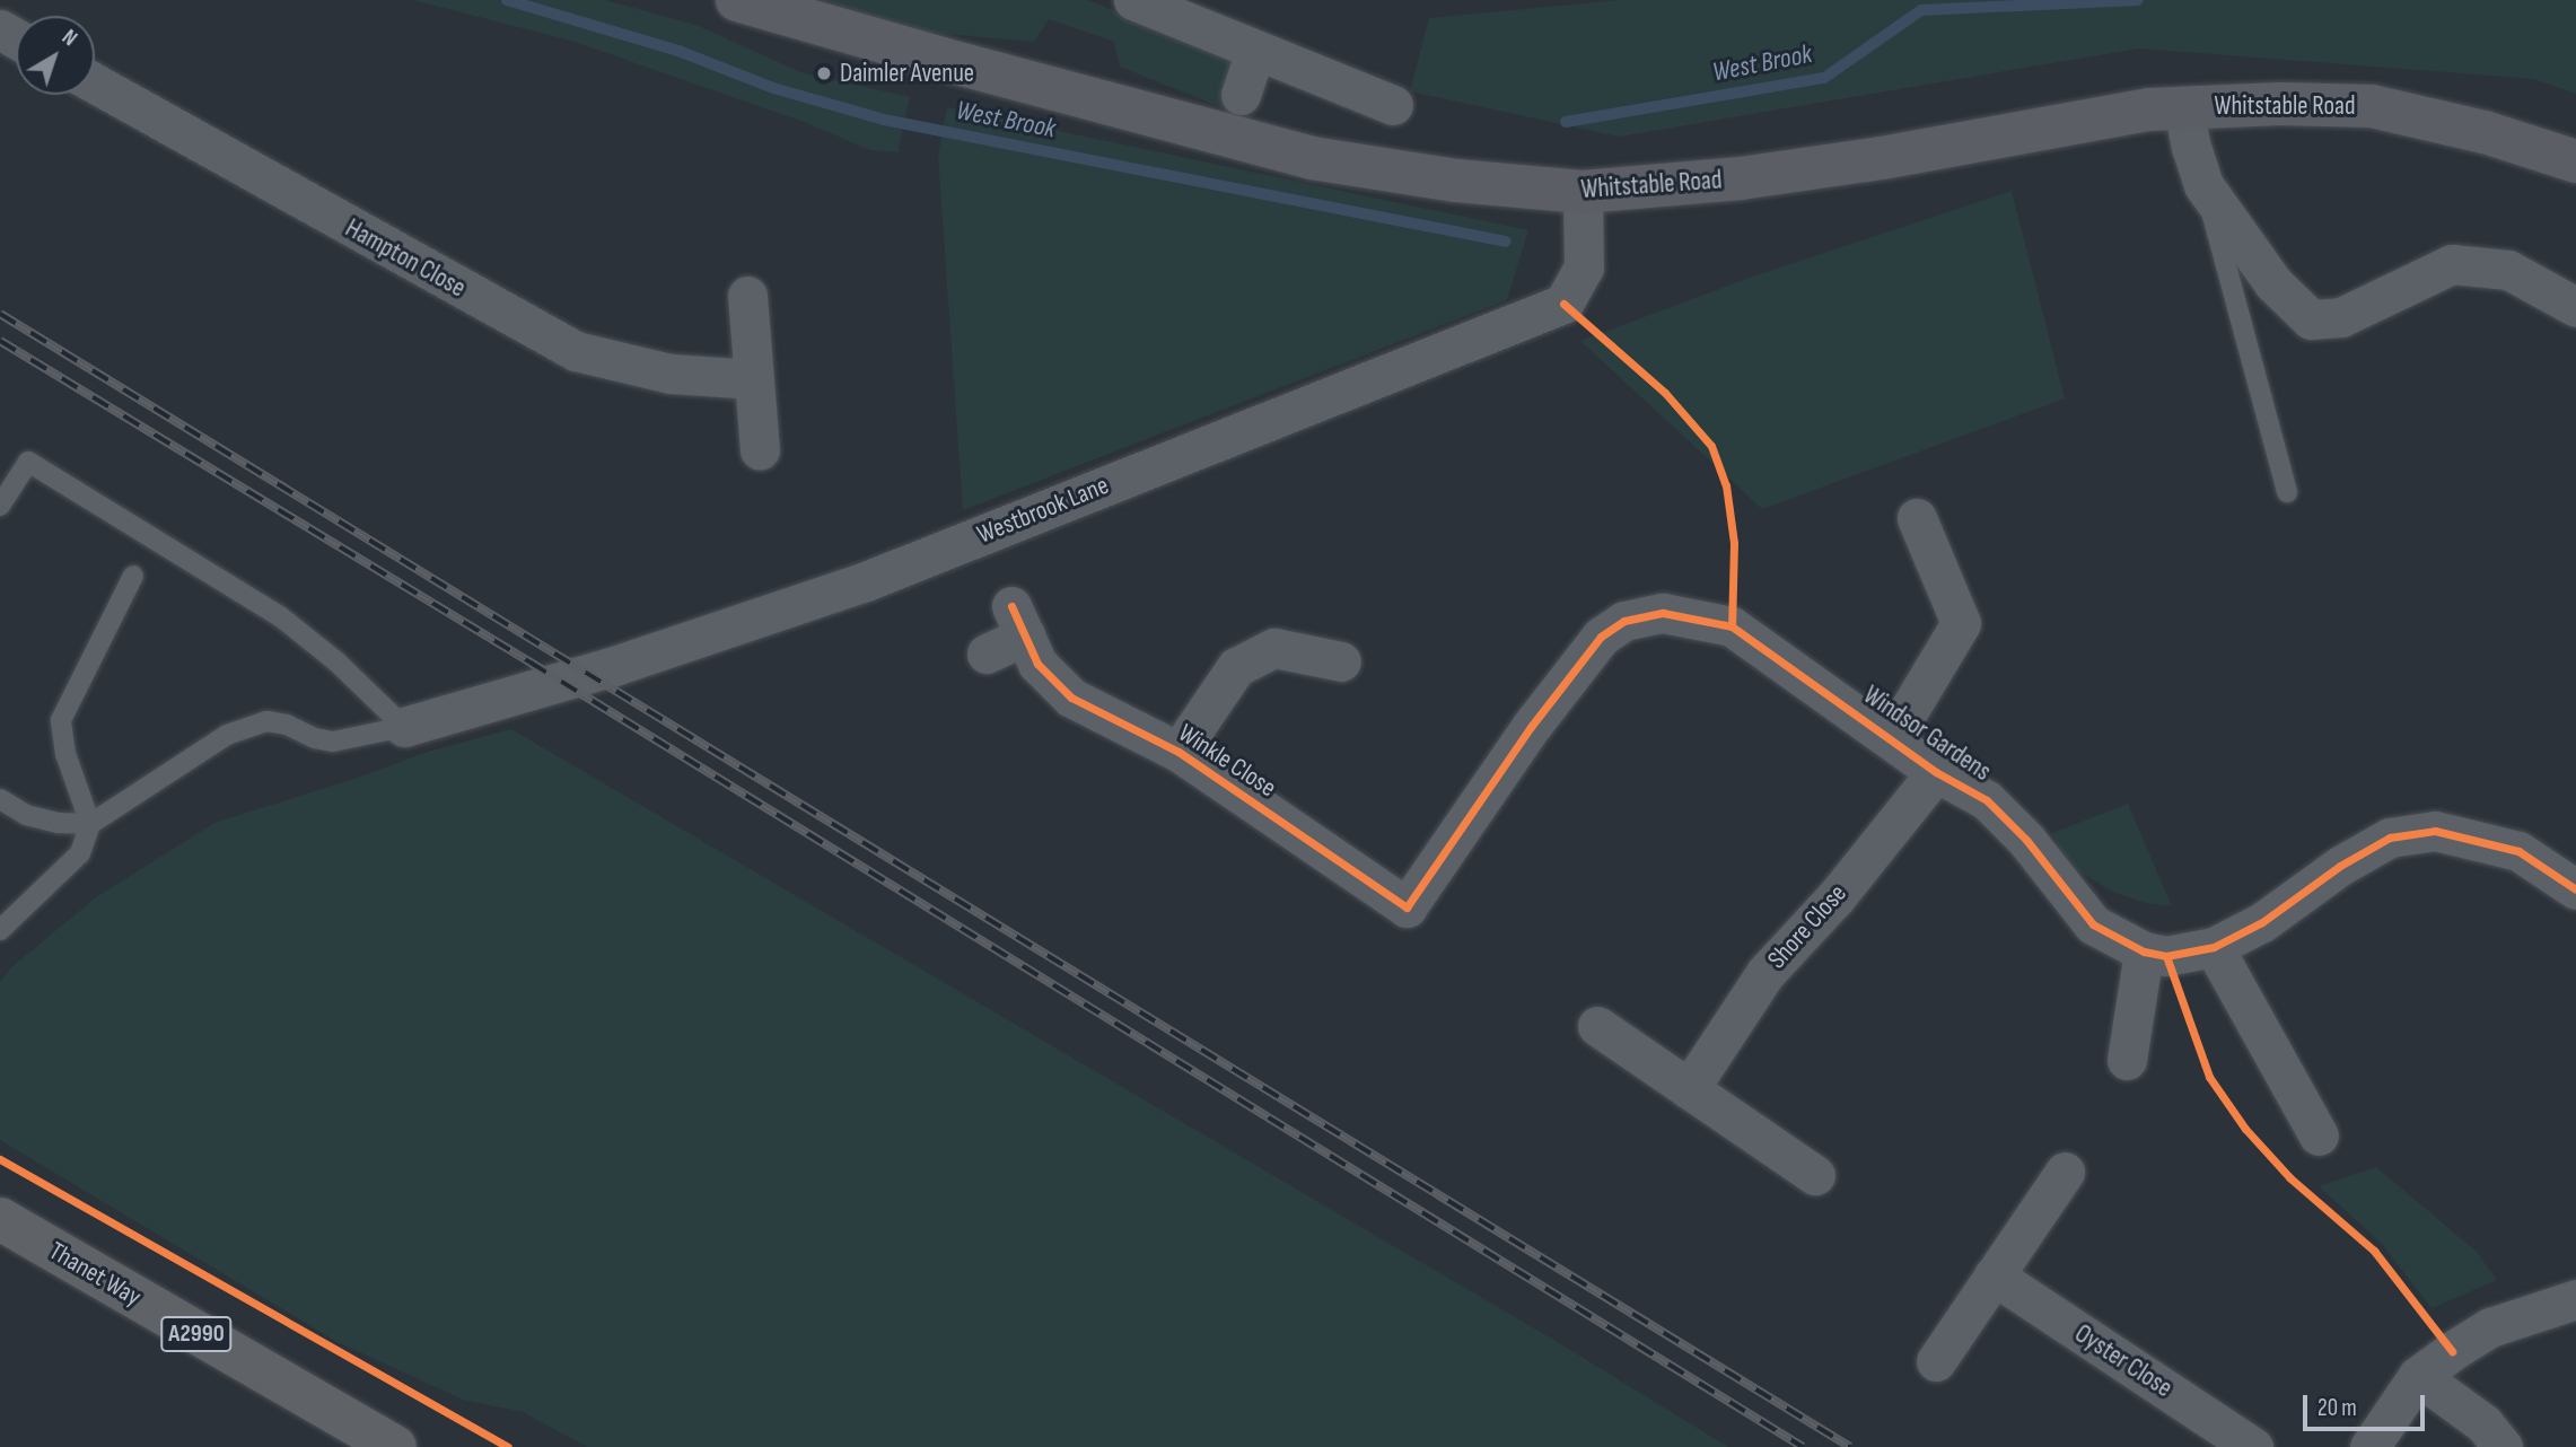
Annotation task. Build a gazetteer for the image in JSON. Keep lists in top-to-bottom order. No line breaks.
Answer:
{"streets":{"main road":["Whitstable Road","Thanet Way","A2990"],"street":["Hampton Close","Westbrook Lane","Windsor Gardens","Winkle Close","Shore Close","Oyster Close"]},"crossings":[["Whitstable Road","Westbrook Lane"],["Windsor Gardens","Winkle Close"],["Windsor Gardens","Shore Close"]],"water":["West Brook"],"places":["Daimler Avenue"],"scale_bar":"20 m","north":"top right"}
